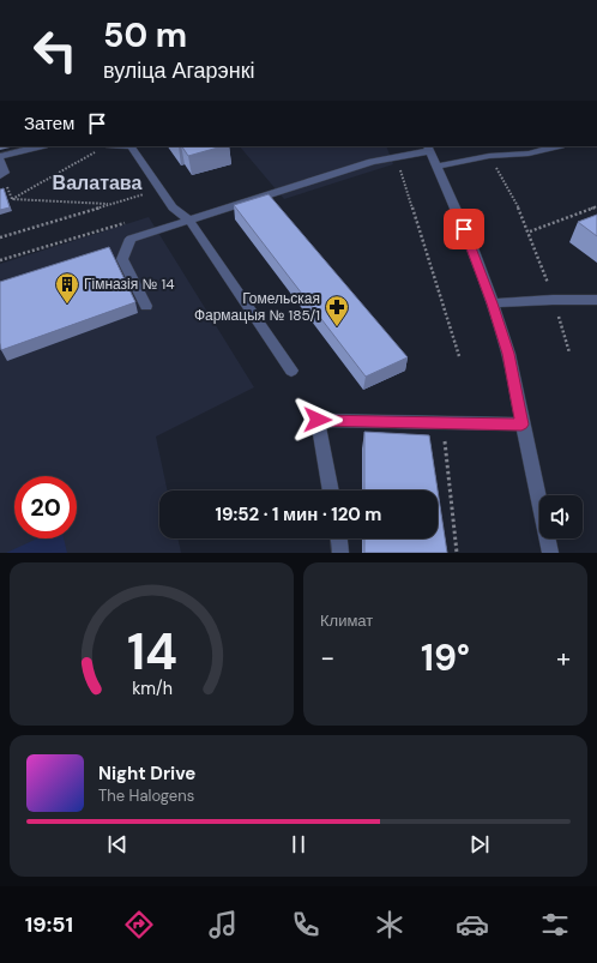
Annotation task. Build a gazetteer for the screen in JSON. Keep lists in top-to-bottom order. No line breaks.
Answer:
{"districts":["Валатава"],"places":{"building":["Гімназія № 14"],"pharmacy":["Гомельская Фармацыя № 185/1"]},"page":{"turn":["50 m","вуліца Агарэнкі"],"then":"Затем","limit":"20","trip":"19:52 · 1 мин · 120 m","tile":"Климат","heat":["−","19°","+"],"song":["Night Drive","The Halogens"],"tabs":"19:51","gauge":["14","km/h"]}}
